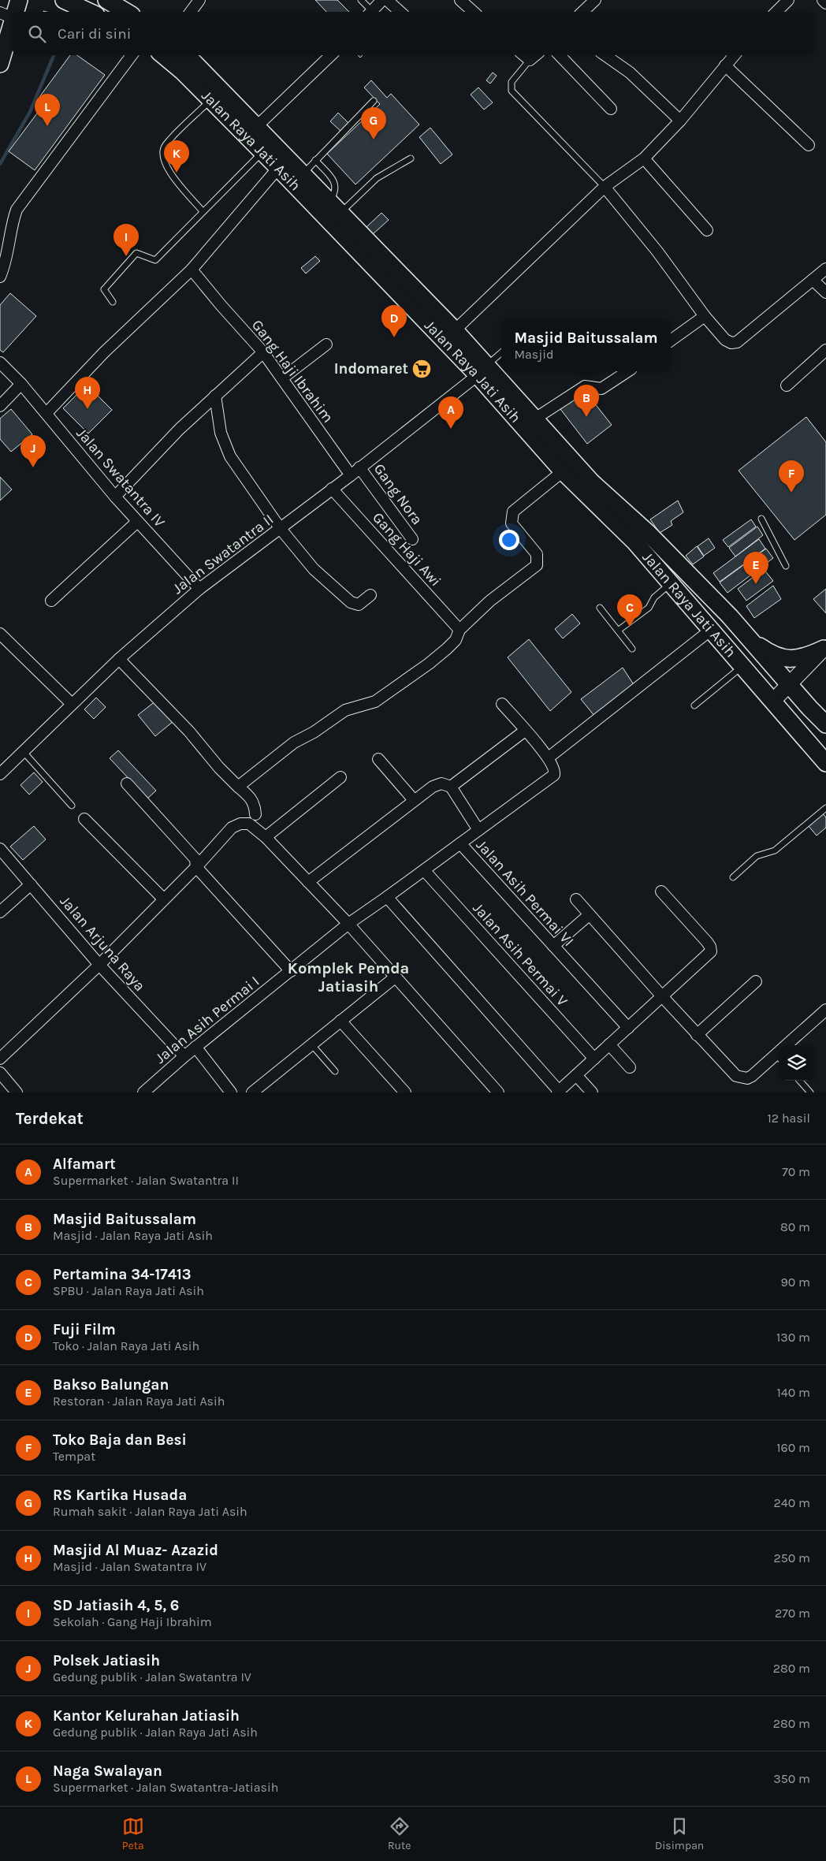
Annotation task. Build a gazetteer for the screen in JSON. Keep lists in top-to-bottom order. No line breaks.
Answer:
{"streets":{"main road":["Jalan Raya Jati Asih"],"street":["Gang Haji Ibrahim","Jalan Swatantra IV","Gang Nora","Gang Haji Awi","Jalan Swatantra II","Jalan Asih Permai VI","Jalan Arjuna Raya","Jalan Asih Permai V","Jalan Asih Permai I"]},"crossings":[["Jalan Raya Jati Asih","Jalan Swatantra II"],["Gang Haji Ibrahim","Jalan Swatantra II"],["Jalan Swatantra IV","Jalan Swatantra II"],["Gang Nora","Jalan Swatantra II"],["Gang Haji Awi","Jalan Swatantra II"],["Jalan Arjuna Raya","Jalan Asih Permai I"]],"districts":["Komplek Pemda Jatiasih"],"places":{"supermarket":["Indomaret"]},"page":{"search":"Cari di sini","pins":["L","G","K","I","D","H","B","A","J","F","E","C"],"popup":["Masjid Baitussalam","Masjid"],"heading":["Terdekat","12 hasil"],"list":[{"mark":"A","name":"Alfamart","note":"Supermarket · Jalan Swatantra II","value":"70 m"},{"mark":"B","name":"Masjid Baitussalam","note":"Masjid · Jalan Raya Jati Asih","value":"80 m"},{"mark":"C","name":"Pertamina 34-17413","note":"SPBU · Jalan Raya Jati Asih","value":"90 m"},{"mark":"D","name":"Fuji Film","note":"Toko · Jalan Raya Jati Asih","value":"130 m"},{"mark":"E","name":"Bakso Balungan","note":"Restoran · Jalan Raya Jati Asih","value":"140 m"},{"mark":"F","name":"Toko Baja dan Besi","note":"Tempat","value":"160 m"},{"mark":"G","name":"RS Kartika Husada","note":"Rumah sakit · Jalan Raya Jati Asih","value":"240 m"},{"mark":"H","name":"Masjid Al Muaz- Azazid","note":"Masjid · Jalan Swatantra IV","value":"250 m"},{"mark":"I","name":"SD Jatiasih 4, 5, 6","note":"Sekolah · Gang Haji Ibrahim","value":"270 m"},{"mark":"J","name":"Polsek Jatiasih","note":"Gedung publik · Jalan Swatantra IV","value":"280 m"},{"mark":"K","name":"Kantor Kelurahan Jatiasih","note":"Gedung publik · Jalan Raya Jati Asih","value":"280 m"},{"mark":"L","name":"Naga Swalayan","note":"Supermarket · Jalan Swatantra-Jatiasih","value":"350 m"}],"nav":["Peta","Rute","Disimpan"]}}
